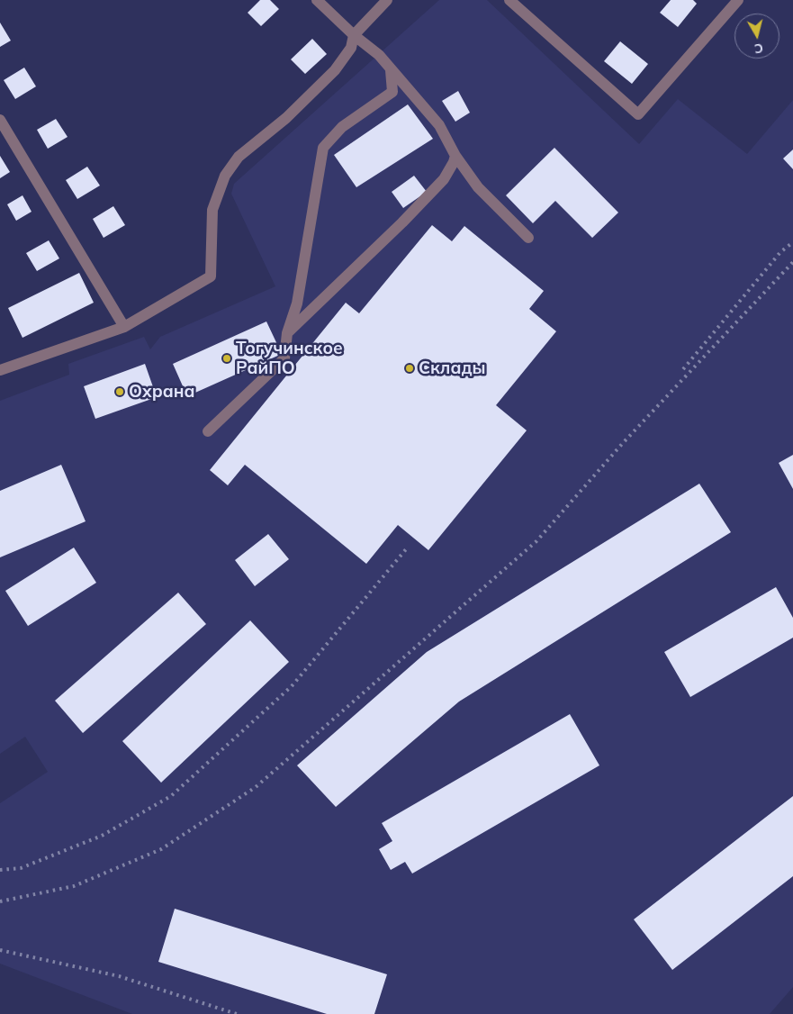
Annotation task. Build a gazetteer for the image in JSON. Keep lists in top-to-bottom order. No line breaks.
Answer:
{"places":["Тогучинское РайПО","Склады","Охрана"],"north":"bottom"}
